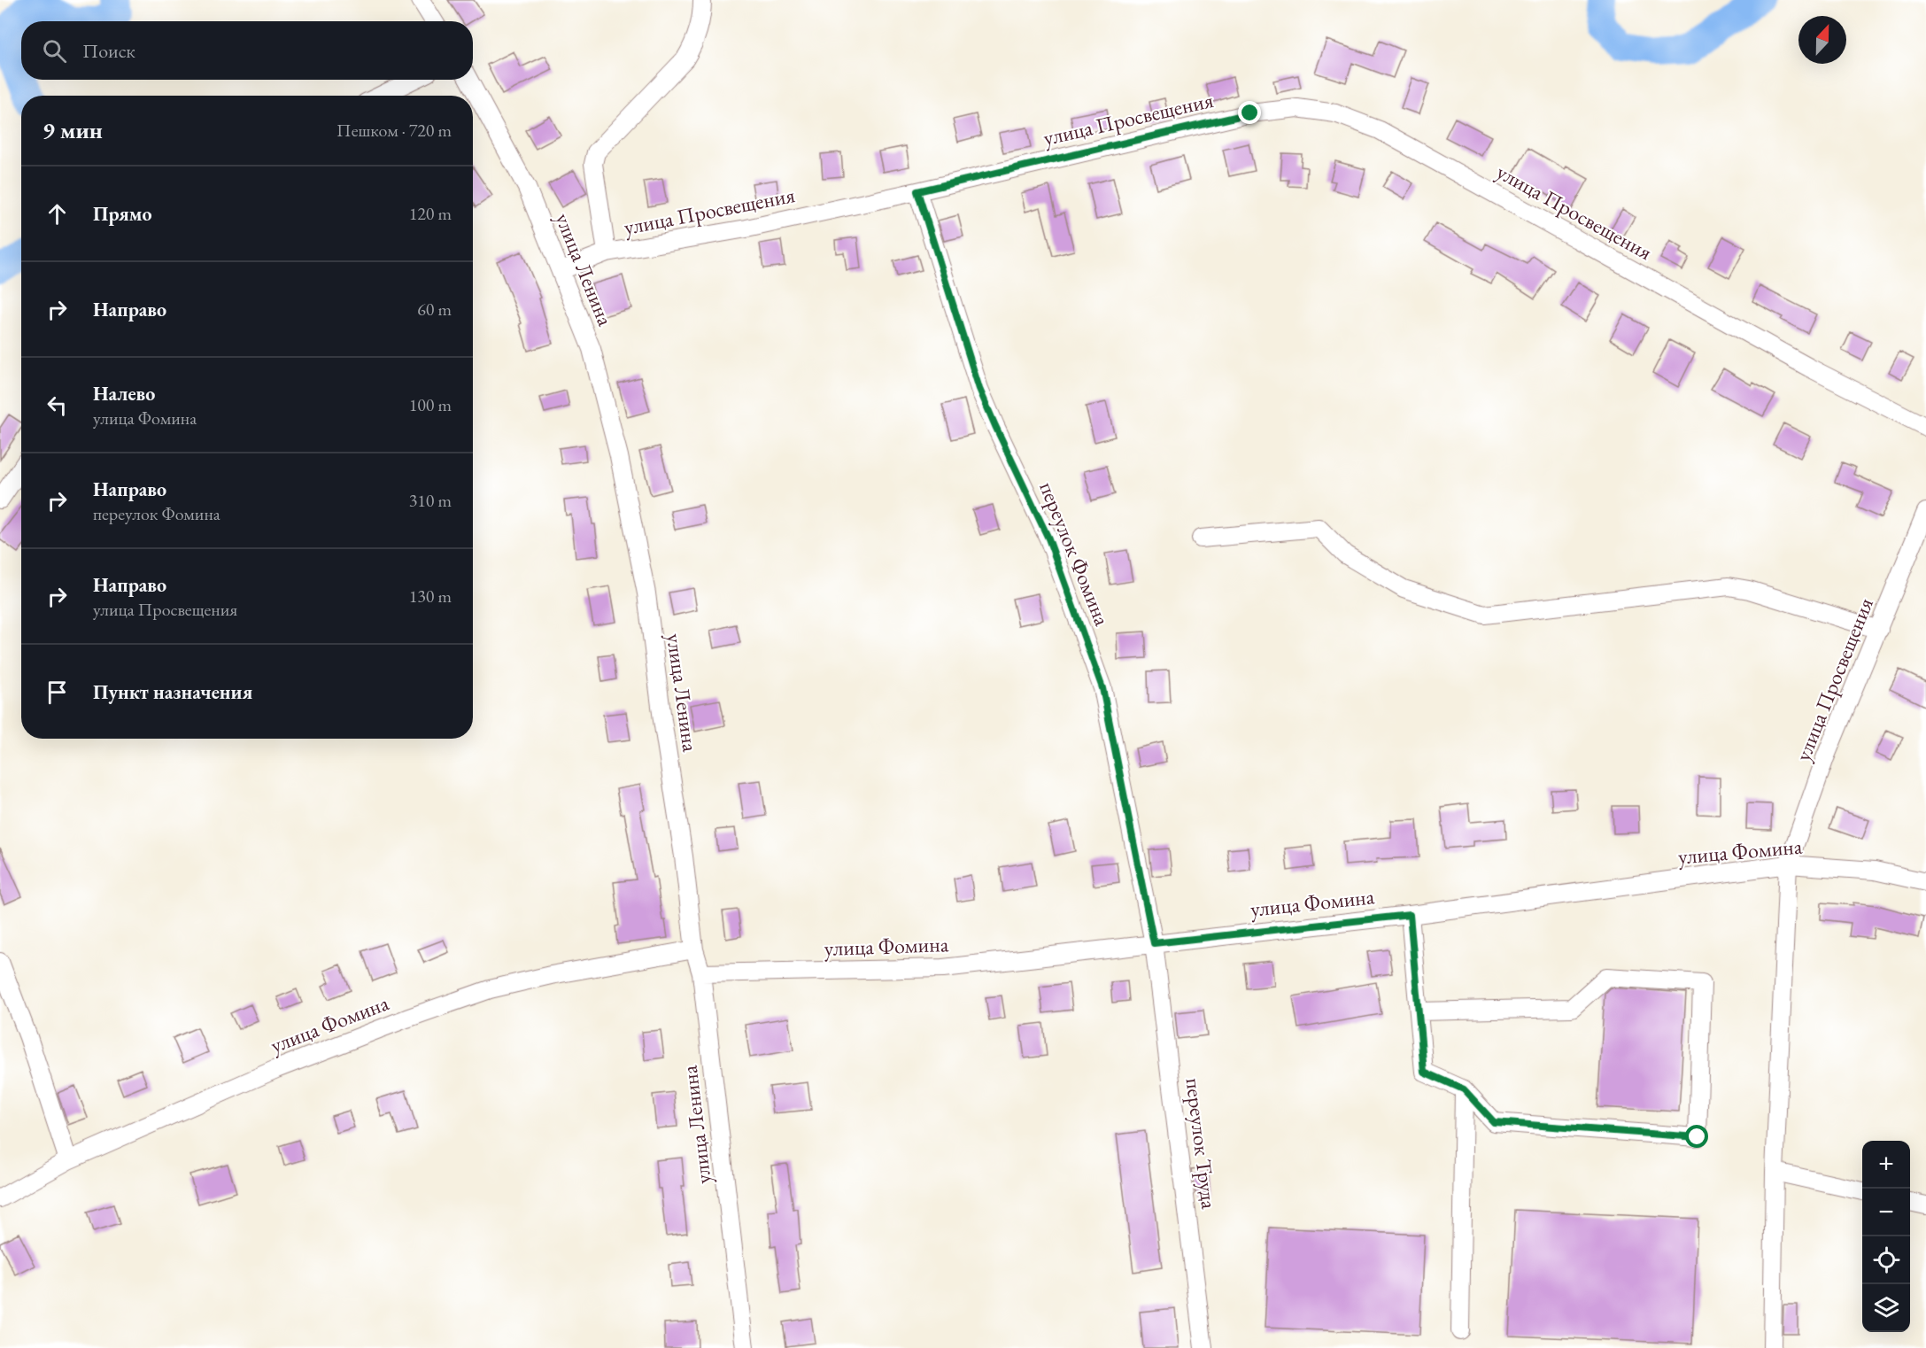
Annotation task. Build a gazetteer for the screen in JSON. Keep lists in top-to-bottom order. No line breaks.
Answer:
{"streets":{"street":["улица Просвещения","улица Ленина","переулок Фомина","улица Фомина","переулок Труда"]},"crossings":[["улица Просвещения","улица Ленина"],["улица Просвещения","переулок Фомина"],["улица Просвещения","улица Фомина"],["улица Ленина","улица Фомина"],["переулок Фомина","улица Фомина"],["переулок Фомина","переулок Труда"],["улица Фомина","переулок Труда"]],"north":"top","page":{"search":"Поиск","heading":["9 мин","Пешком · 720 m"],"list":[["Прямо","120 m"],["Направо","60 m"],["Налево","улица Фомина","100 m"],["Направо","переулок Фомина","310 m"],["Направо","улица Просвещения","130 m"],"Пункт назначения"],"map_buttons":["+","−"]}}
